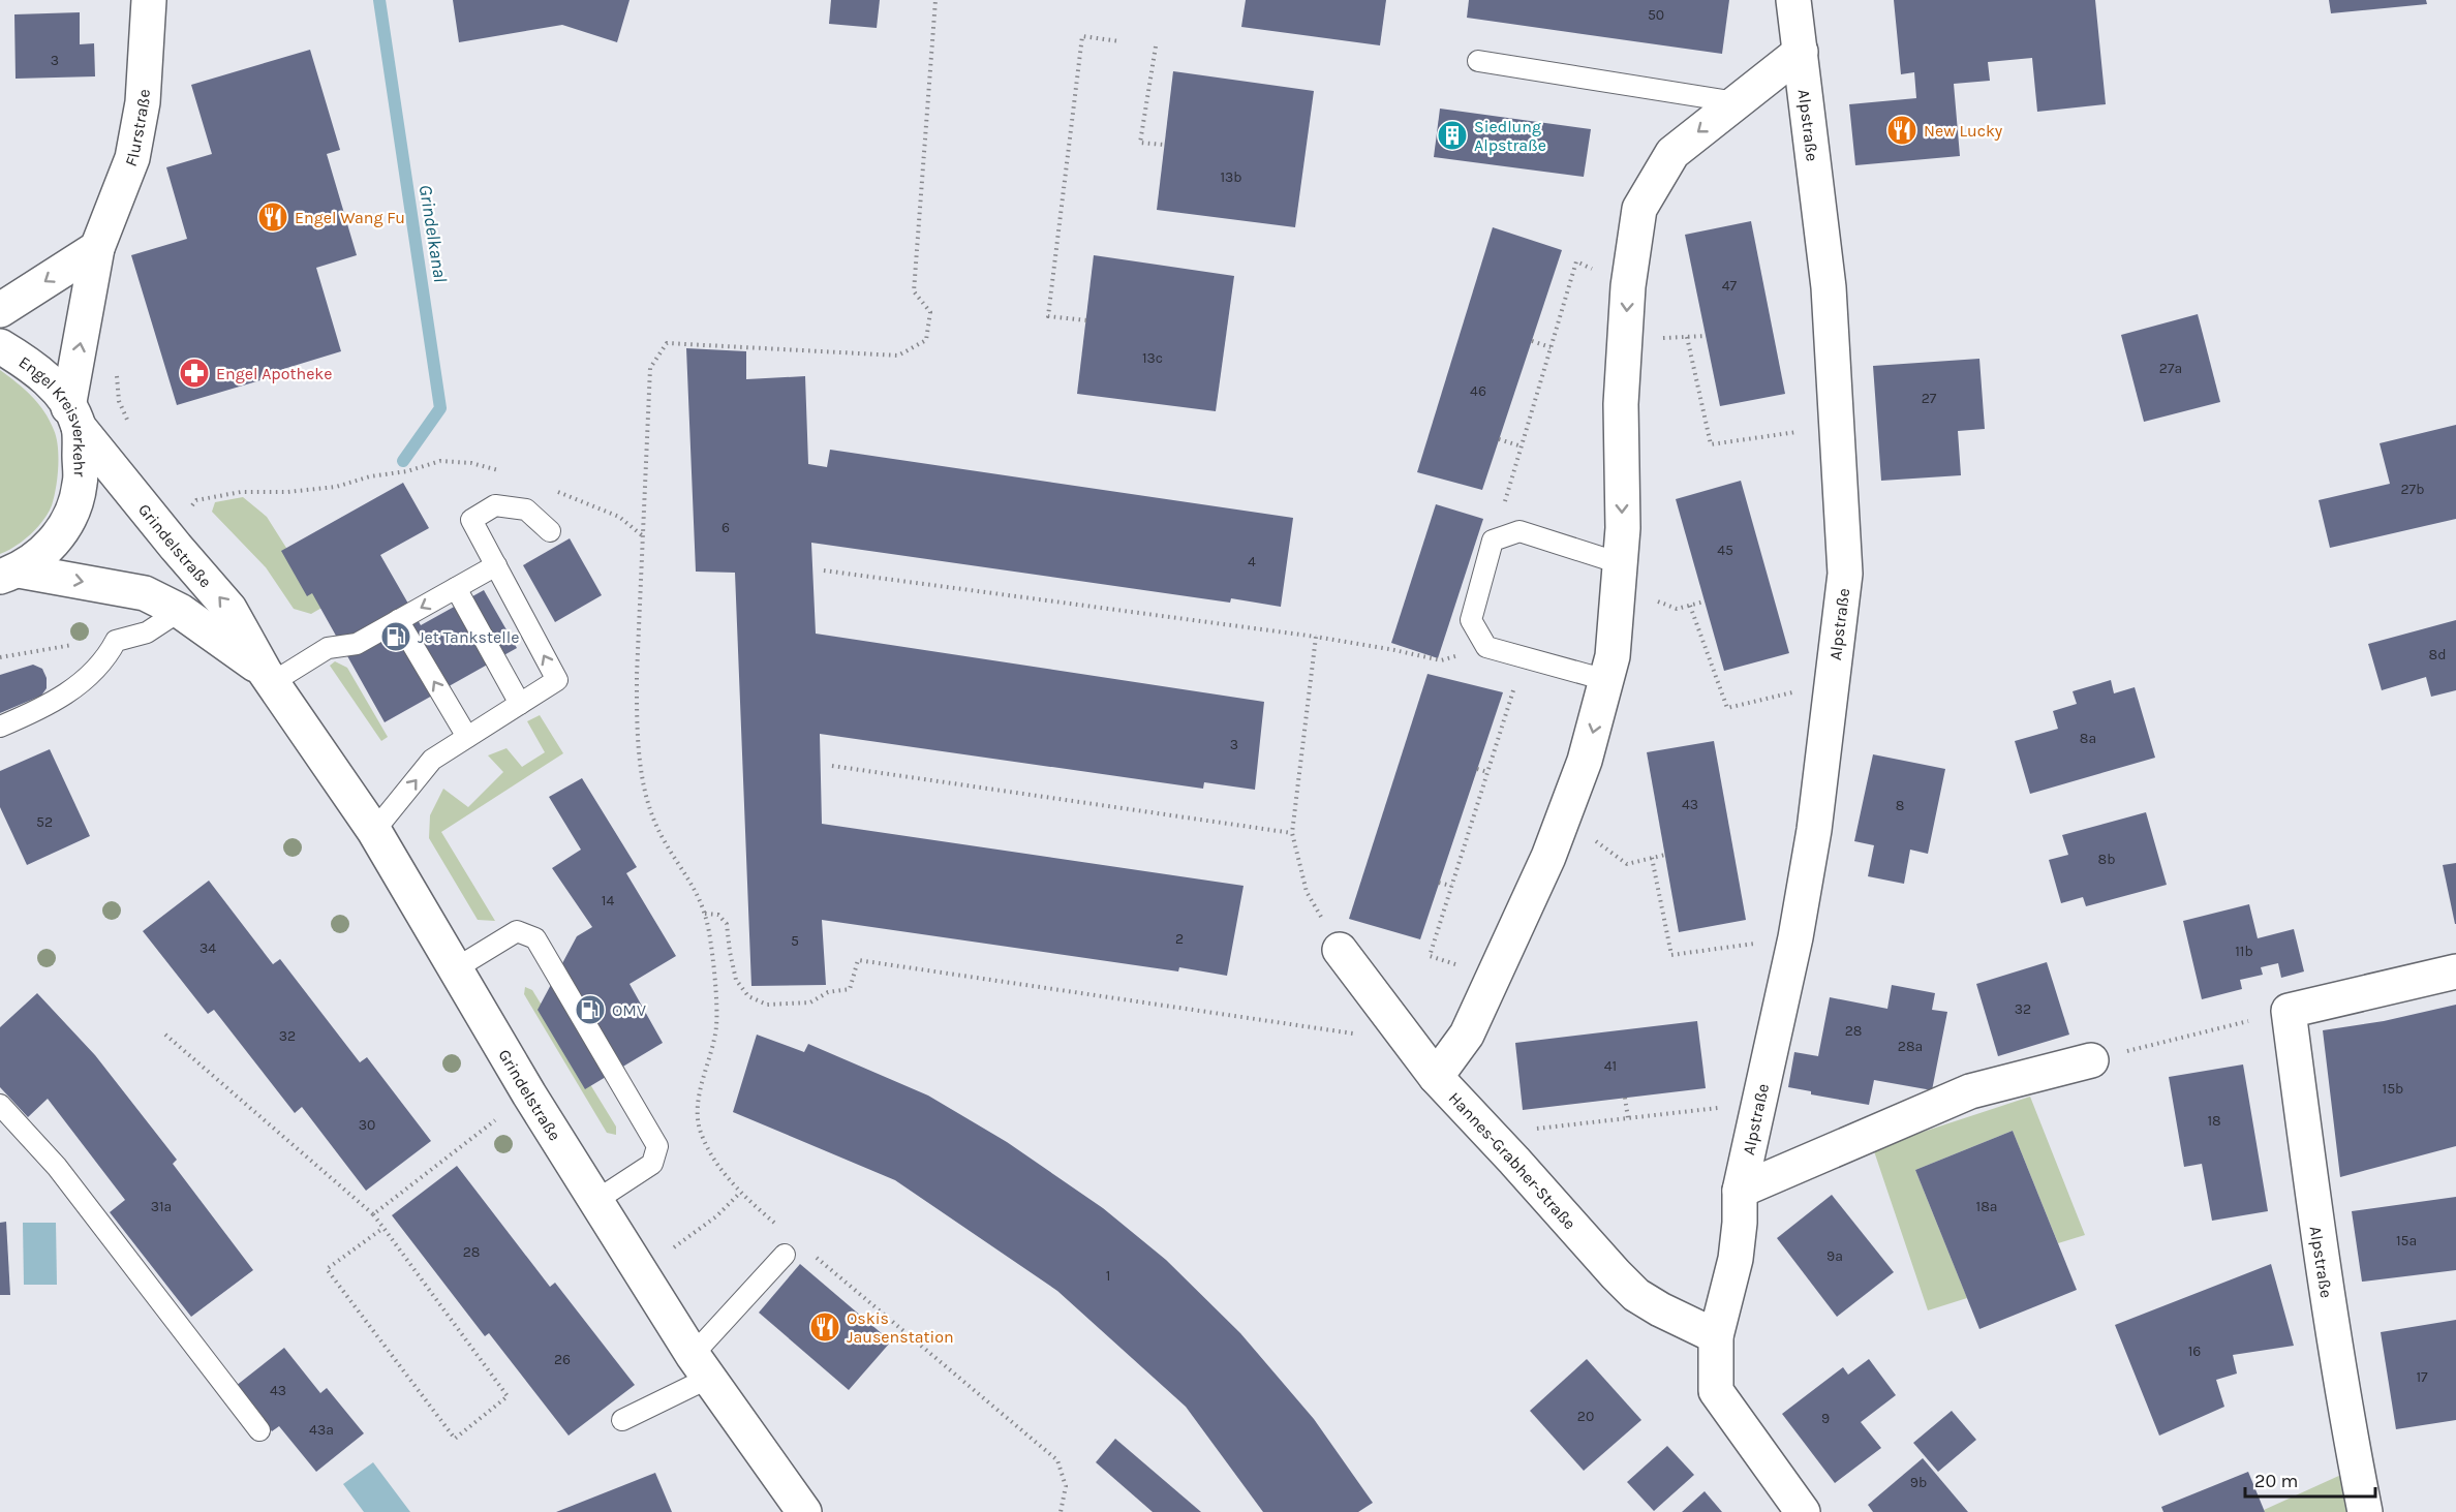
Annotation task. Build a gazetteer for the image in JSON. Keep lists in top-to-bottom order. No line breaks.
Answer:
{"streets":{"street":["Alpstraße","Flurstraße","Engel Kreisverkehr","Grindelstraße","Hannes-Grabher-Straße"]},"crossings":[["Alpstraße","Hannes-Grabher-Straße"],["Flurstraße","Engel Kreisverkehr"],["Flurstraße","Grindelstraße"],["Engel Kreisverkehr","Grindelstraße"]],"one_way":["Flurstraße"],"water":["Grindelkanal"],"places":{"restaurant":["New Lucky","Engel Wang Fu","Oskis Jausenstation"],"building":["Siedlung Alpstraße"],"pharmacy":["Engel Apotheke"],"fuel station":["Jet Tankstelle","OMV"]},"house_numbers":["50","3","13b","47","13c","27a","46","27","27b","6","45","4","8d","8a","3","43","8","52","8b","14","2","5","34","11b","32","28","32","28a","41","15b","18","30","31a","18a","15a","28","9a","1","16","26","17","43","20","9","43a","9b"],"scale_bar":"20 m"}
